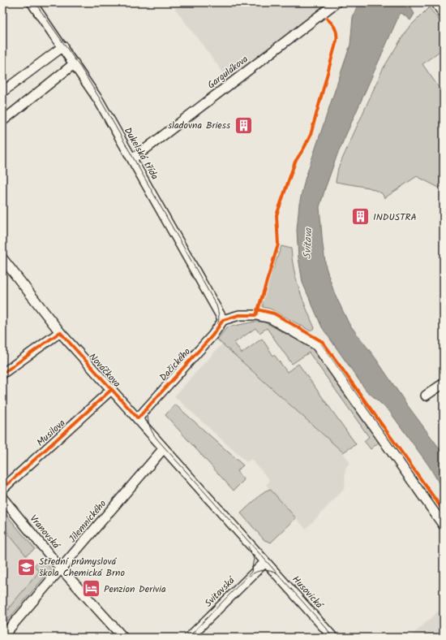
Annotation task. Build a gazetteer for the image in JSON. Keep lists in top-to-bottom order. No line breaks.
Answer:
{"streets":{"street":["Gargulákova","Dukelská třída","Dačického","Nováčkova","Musilova","Jilemnického","Vranovská","Svitavská","Husovická"]},"crossings":[["Gargulákova","Dukelská třída"],["Dukelská třída","Dačického"],["Dačického","Nováčkova"],["Nováčkova","Musilova"],["Nováčkova","Jilemnického"],["Nováčkova","Svitavská"],["Nováčkova","Husovická"],["Jilemnického","Vranovská"],["Svitavská","Husovická"]],"water":["Svitava"],"places":{"building":["sladovna Briess","INDUSTRA"],"school or university":["Střední průmyslová škola Chemická Brno"],"hotel":["Penzion Derivia"]}}
